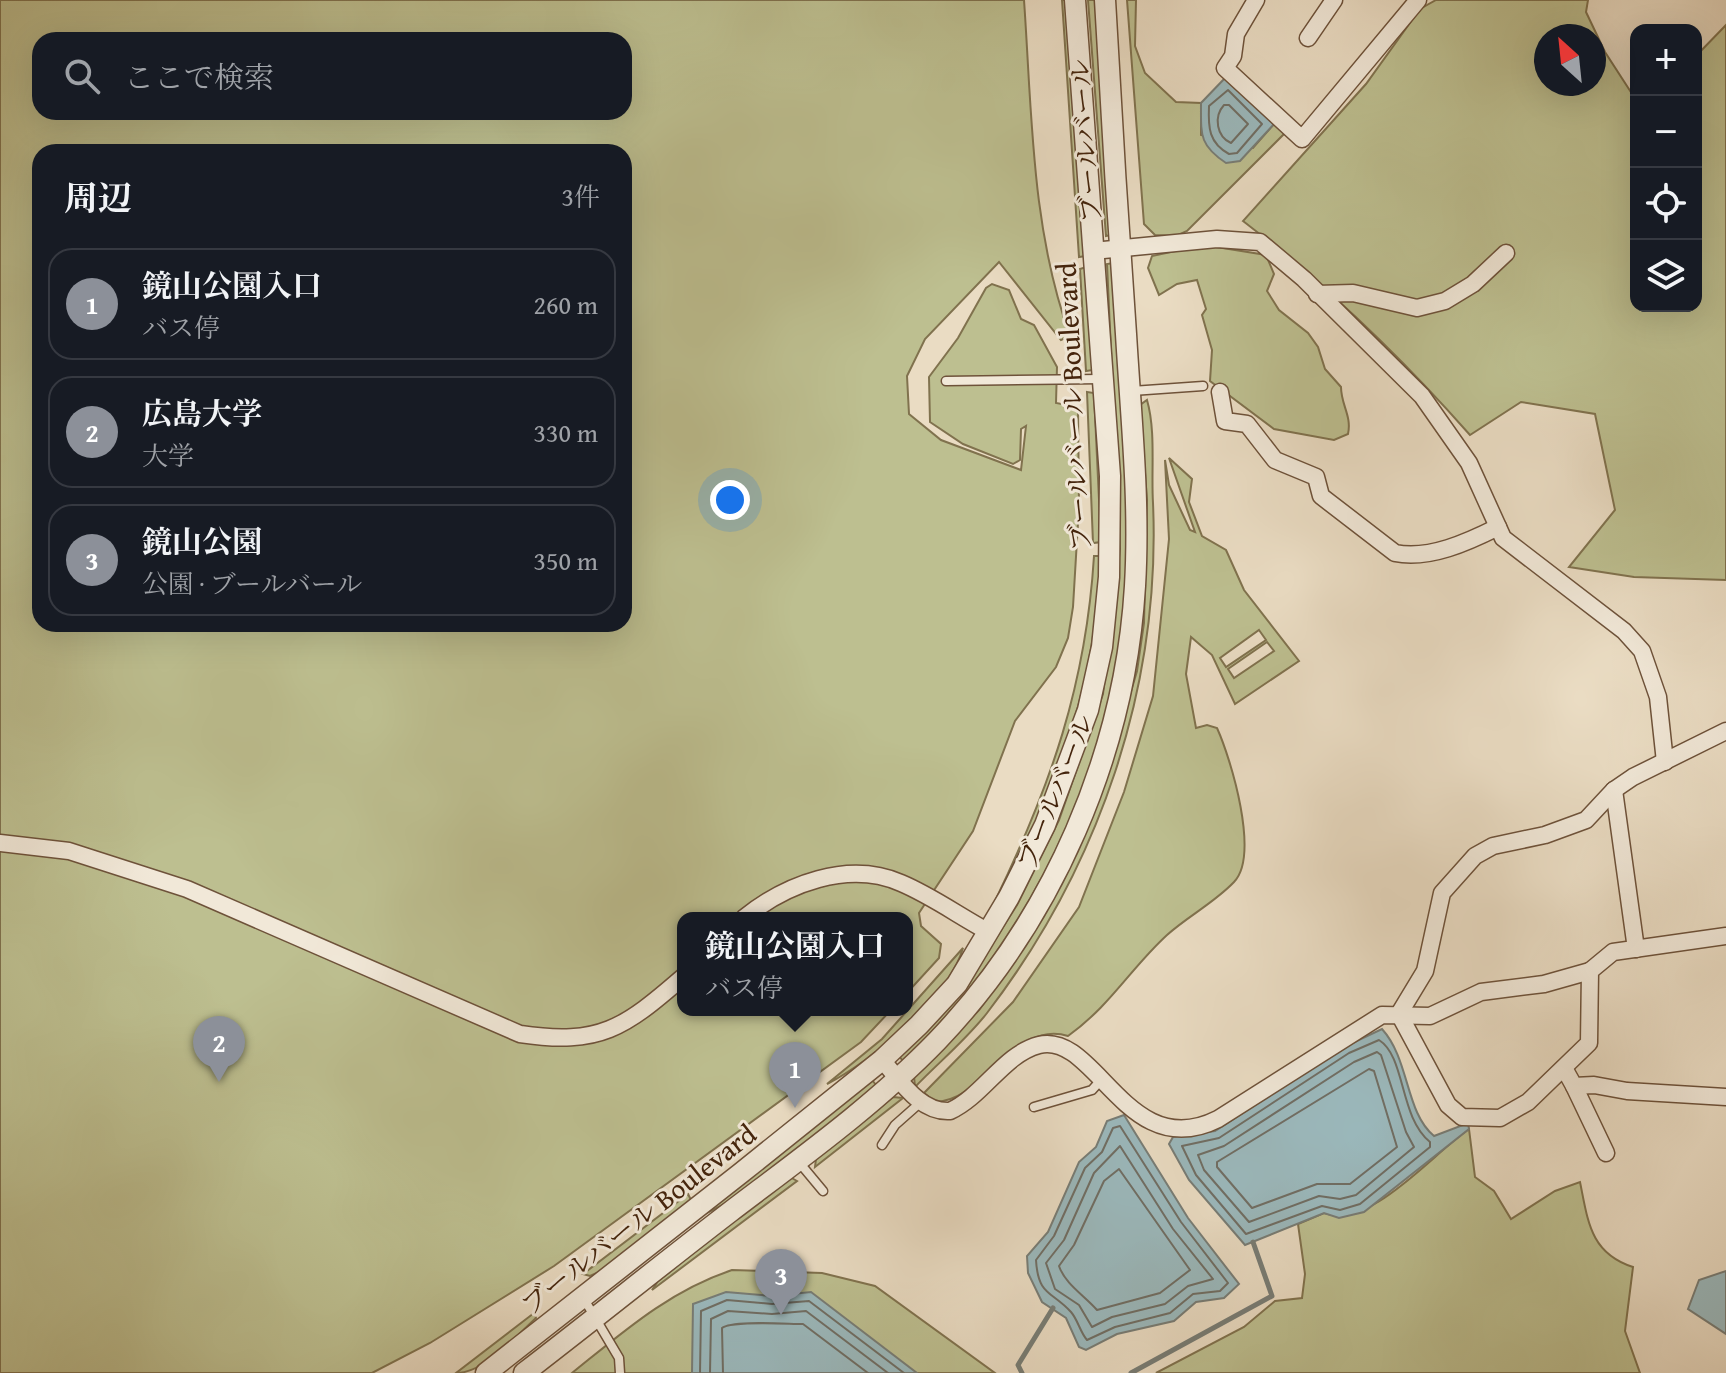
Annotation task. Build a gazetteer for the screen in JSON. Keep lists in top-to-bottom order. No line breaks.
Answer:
{"streets":{"street":["ブールバール","ブールバール Boulevard"]},"north":"top left","page":{"map_buttons":["+","−"],"search":"ここで検索","heading":["周辺","3件"],"list":[{"mark":"1","name":"鏡山公園入口","note":"バス停","value":"260 m"},{"mark":"2","name":"広島大学","note":"大学","value":"330 m"},{"mark":"3","name":"鏡山公園","note":"公園 · ブールバール","value":"350 m"}],"popup":["鏡山公園入口","バス停"],"pins":["2","1","3"]}}
